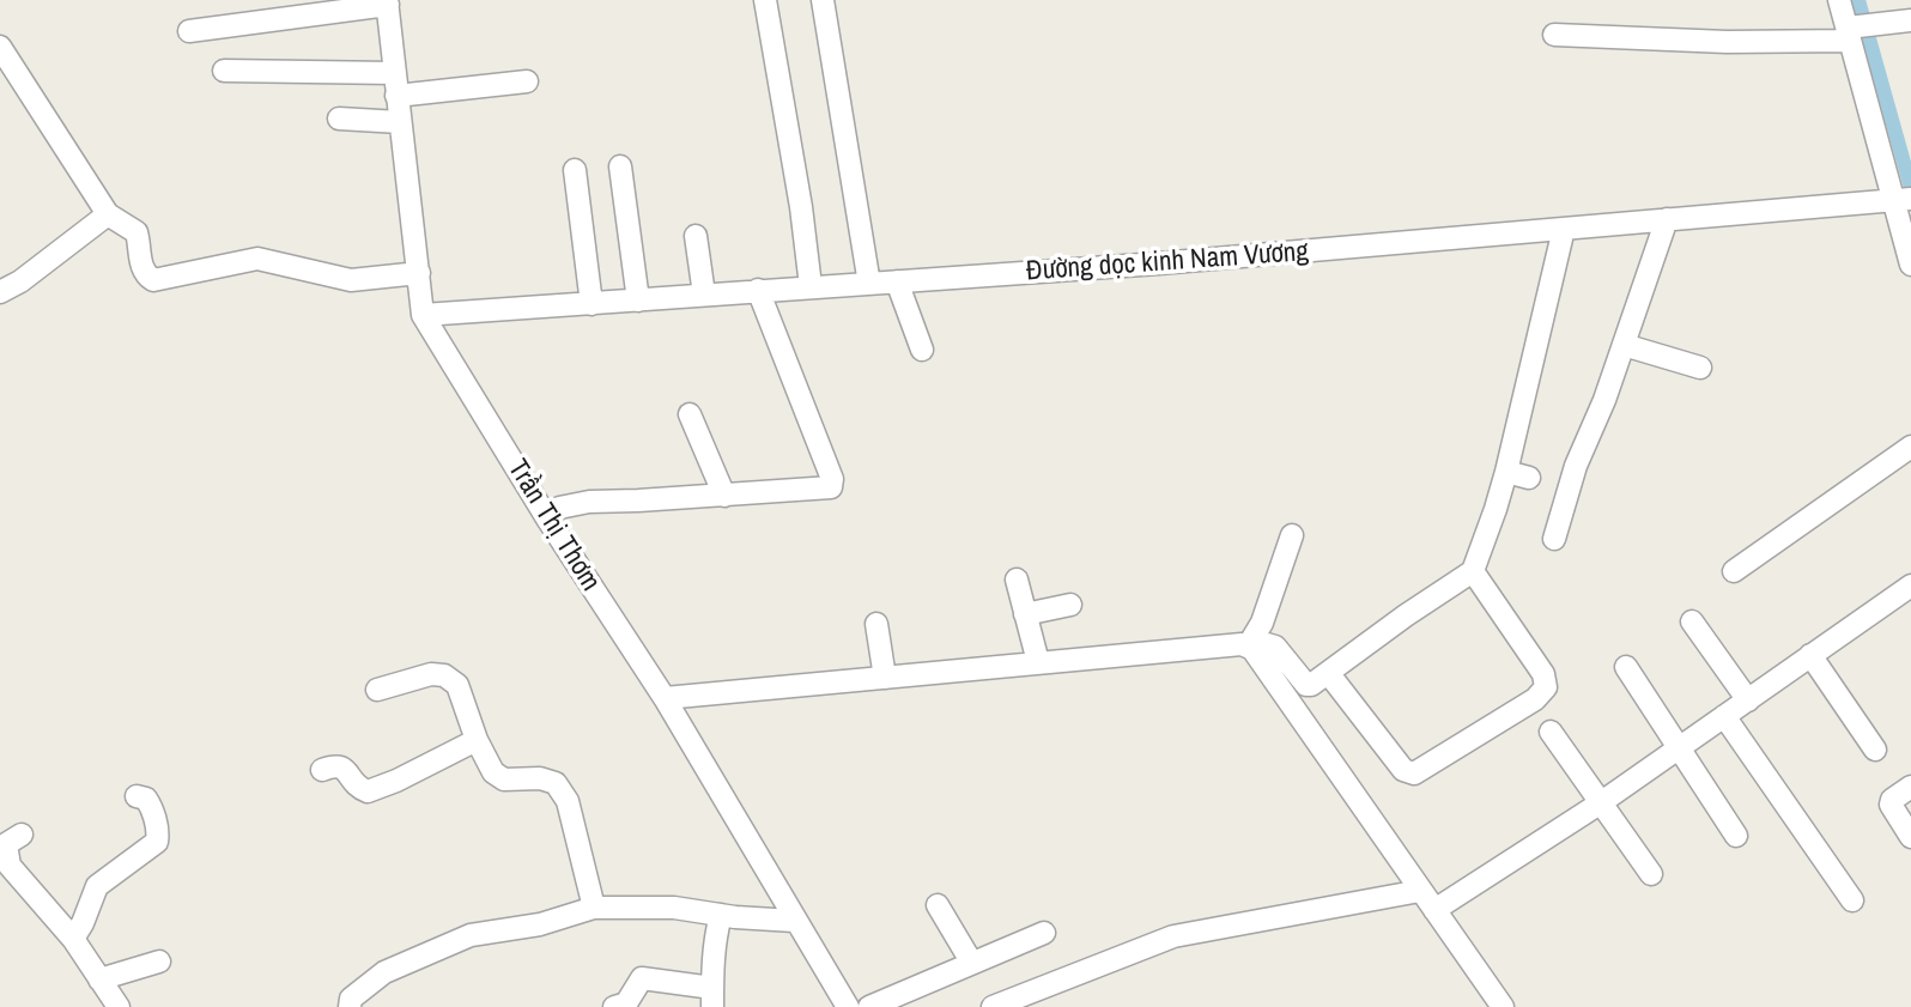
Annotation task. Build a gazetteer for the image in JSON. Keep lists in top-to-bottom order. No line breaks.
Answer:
{"streets":{"street":["Đường dọc kinh Nam Vương","Trần Thị Thơm"]},"crossings":[["Đường dọc kinh Nam Vương","Trần Thị Thơm"]]}
